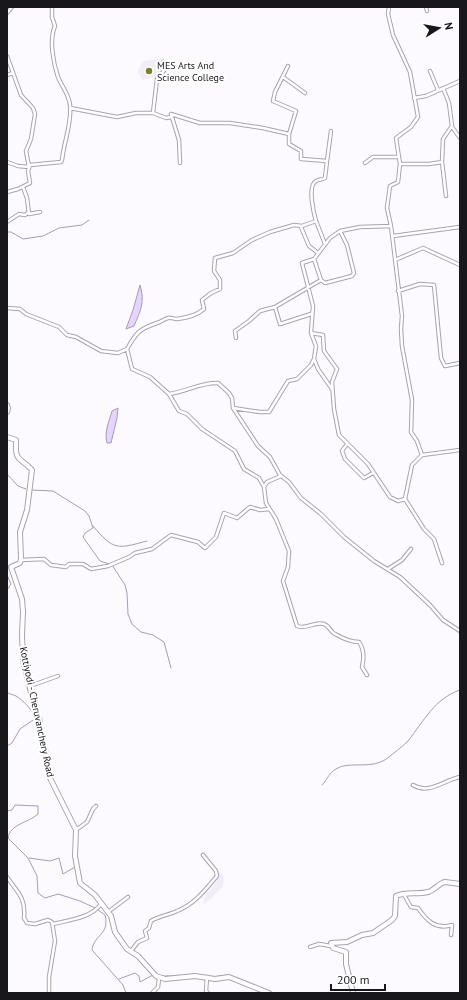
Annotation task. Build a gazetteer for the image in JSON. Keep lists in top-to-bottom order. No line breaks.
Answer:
{"streets":{"main road":["Kottiyodi - Cheruvanchery Road"]},"places":["MES Arts And Science College"],"scale_bar":"200 m","north":"right"}
